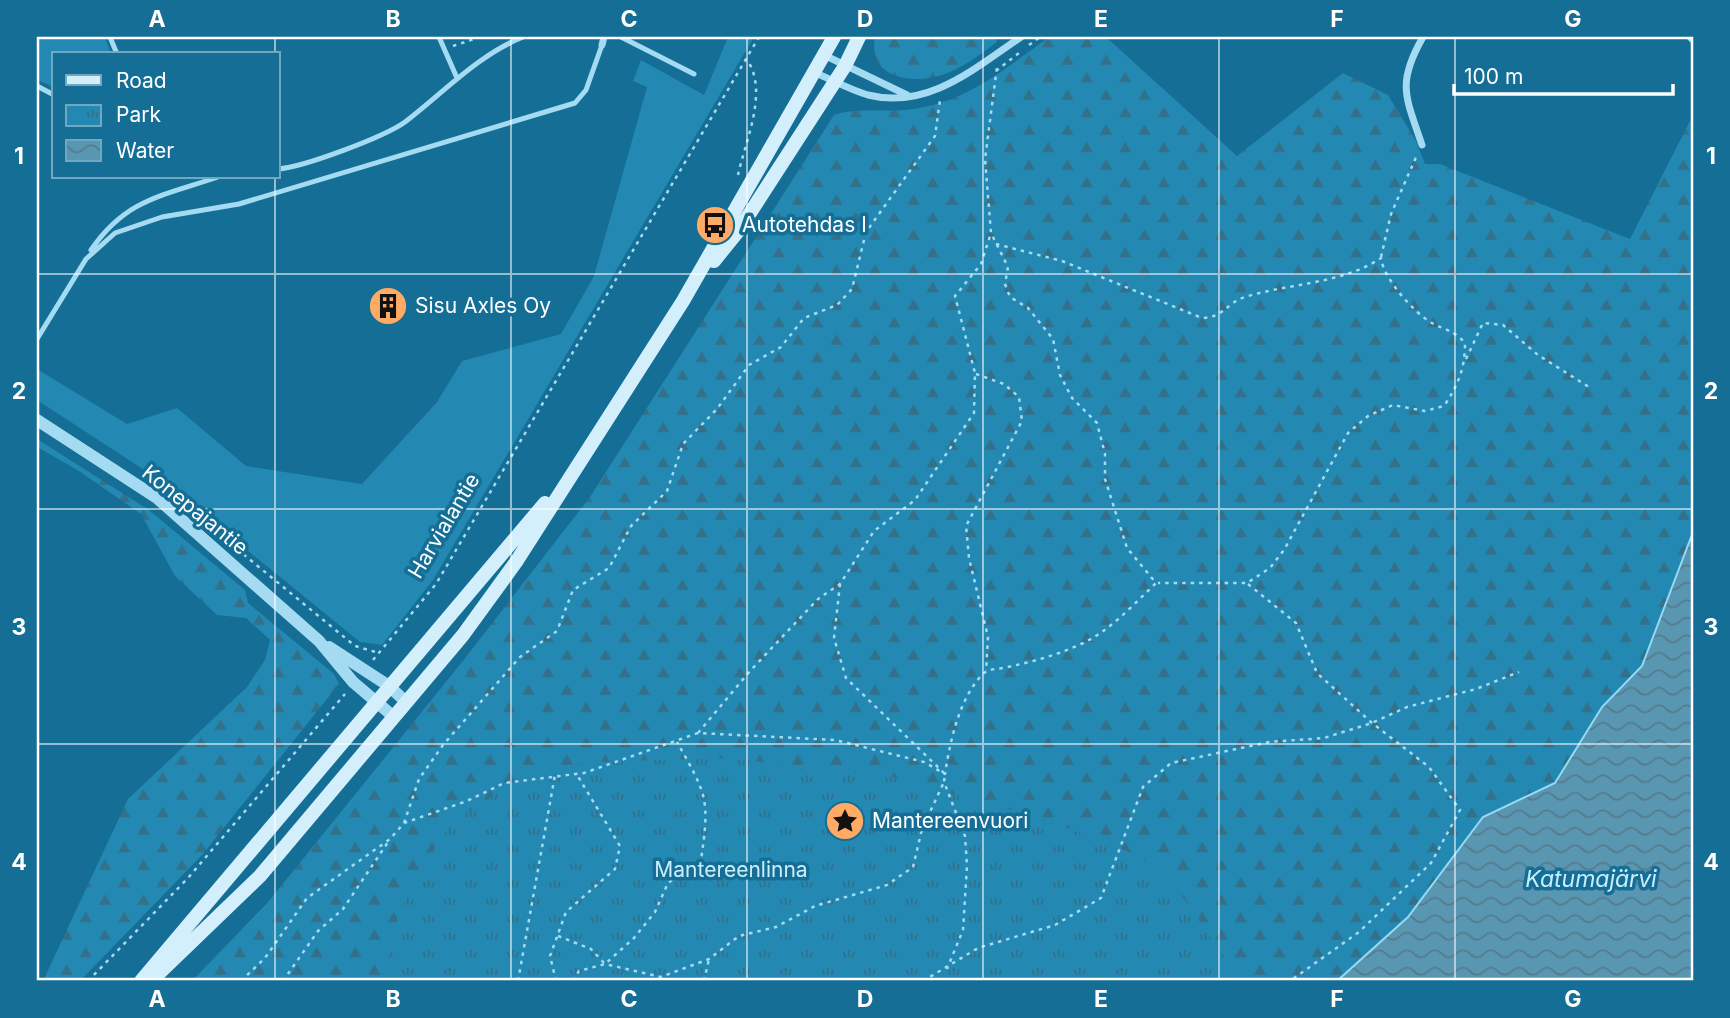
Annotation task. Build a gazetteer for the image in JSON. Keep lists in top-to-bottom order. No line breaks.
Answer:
{"streets":{"street":["Konepajantie"],"path":["Harvialantie"]},"crossings":[["Konepajantie","Harvialantie"]],"water":["Katumajärvi"],"parks":["Mantereenlinna"],"places":{"bus stop":["Autotehdas I"],"building":["Sisu Axles Oy"],"place":["Mantereenvuori"]},"legend":["Road","Park","Water"],"scale_bar":"100 m","grid":{"columns":["A","B","C","D","E","F","G"],"rows":["1","2","3","4"]}}
